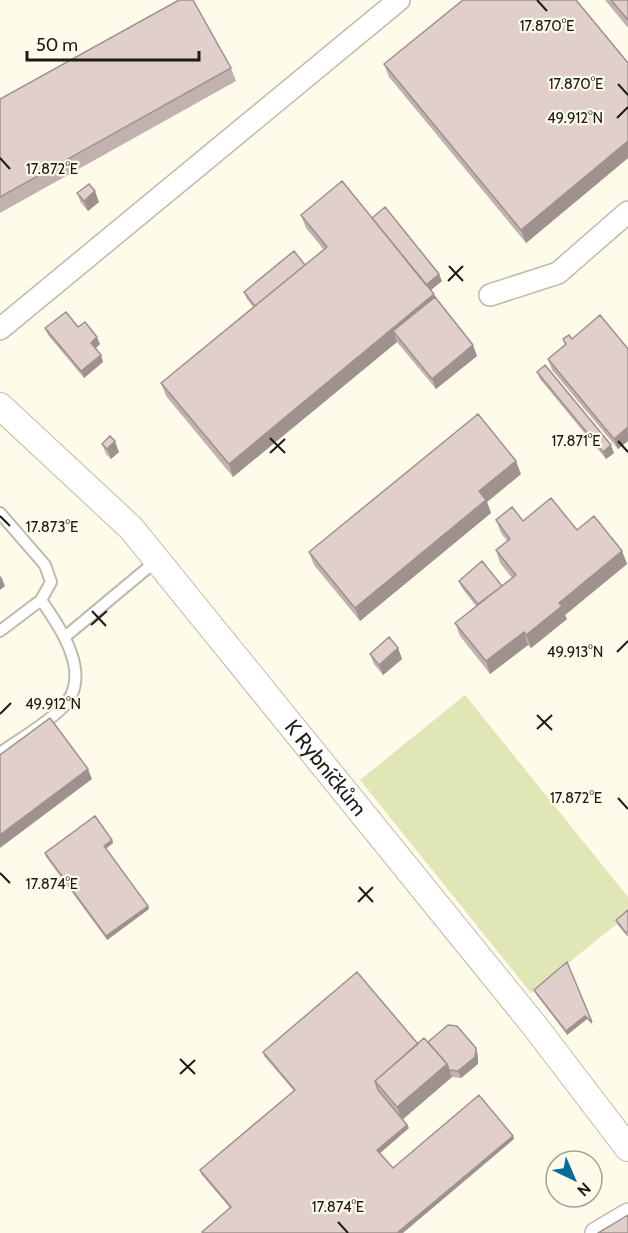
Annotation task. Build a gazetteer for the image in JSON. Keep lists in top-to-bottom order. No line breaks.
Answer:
{"streets":{"street":["K Rybníčkům"]},"scale_bar":"50 m","north":"bottom right","coordinates":["17.870°E","49.912°N","17.872°E","17.871°E","17.873°E","49.913°N","17.874°E"]}
